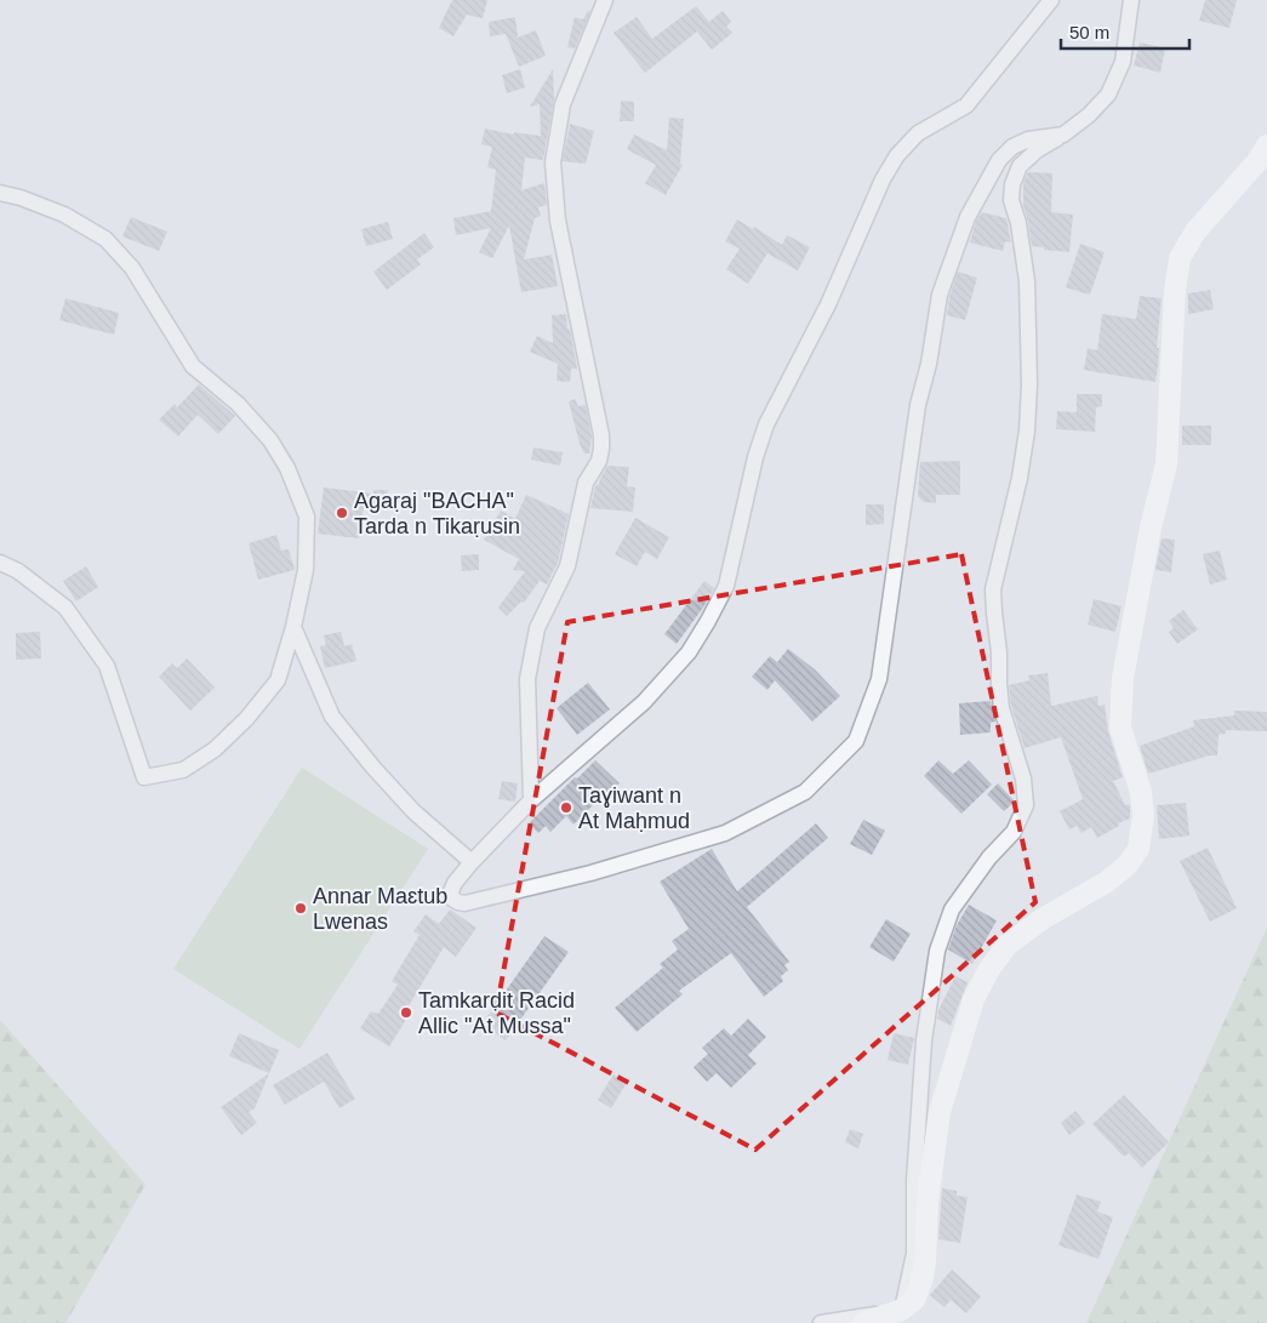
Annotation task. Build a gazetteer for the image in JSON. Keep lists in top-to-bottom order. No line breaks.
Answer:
{"places":["Agaṛaj \"BACHA\" Tarda n Tikaṛusin","Taɣiwant n At Maḥmud","Annar Maɛtub Lwenas","Tamkarḍit Racid Allic \"At Mussa\""],"scale_bar":"50 m"}
